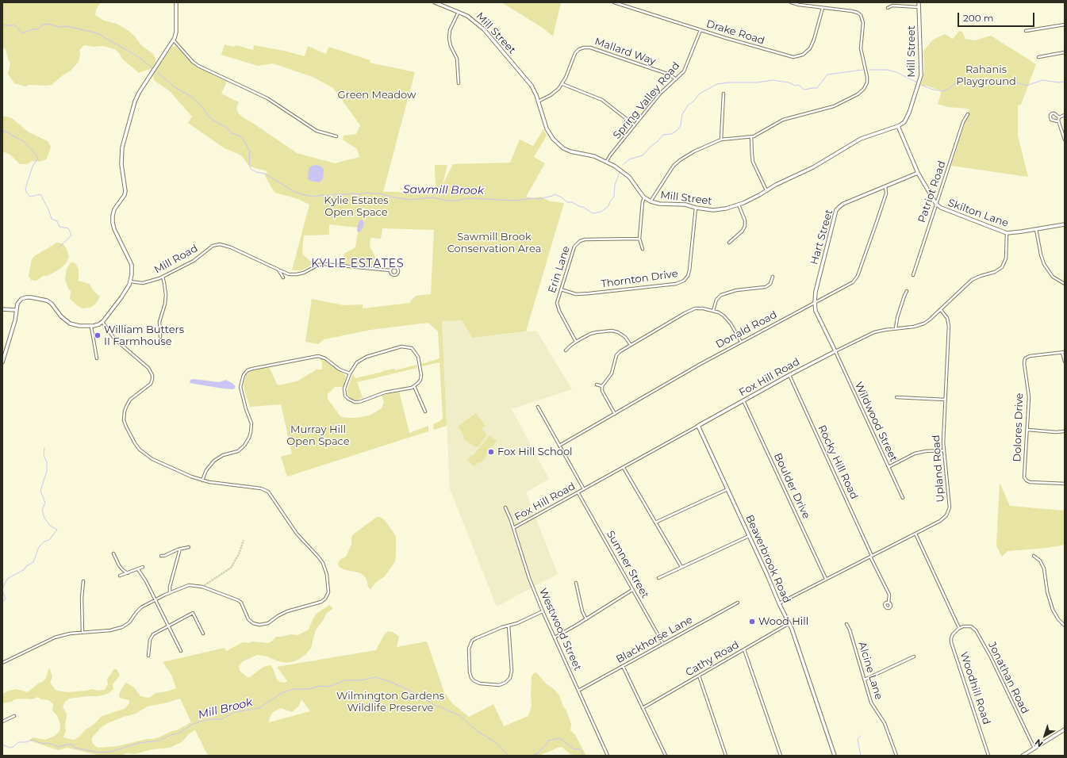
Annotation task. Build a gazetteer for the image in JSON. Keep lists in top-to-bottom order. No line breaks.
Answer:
{"streets":{"street":["Drake Road","Mill Street","Mallard Way","Spring Valley Road","Patriot Road","Skilton Lane","Hart Street","Mill Road","Erin Lane","Thornton Drive","Donald Road","Fox Hill Road","Wildwood Street","Dolores Drive","Rocky Hill Road","Upland Road","Boulder Drive","Beaverbrook Road","Sumner Street","Westwood Street","Blackhorse Lane","Cathy Road","Alcine Lane","Jonathan Road","Woodhill Road"]},"crossings":[["Drake Road","Spring Valley Road"],["Mill Street","Mallard Way"],["Mill Street","Spring Valley Road"],["Mill Street","Skilton Lane"],["Mill Street","Thornton Drive"],["Mallard Way","Spring Valley Road"],["Patriot Road","Skilton Lane"],["Skilton Lane","Hart Street"],["Skilton Lane","Fox Hill Road"],["Hart Street","Donald Road"],["Hart Street","Fox Hill Road"],["Hart Street","Wildwood Street"],["Erin Lane","Thornton Drive"],["Fox Hill Road","Wildwood Street"],["Fox Hill Road","Rocky Hill Road"],["Fox Hill Road","Upland Road"],["Fox Hill Road","Boulder Drive"],["Fox Hill Road","Beaverbrook Road"],["Fox Hill Road","Sumner Street"],["Fox Hill Road","Westwood Street"],["Rocky Hill Road","Upland Road"],["Upland Road","Boulder Drive"],["Upland Road","Beaverbrook Road"],["Beaverbrook Road","Cathy Road"],["Sumner Street","Blackhorse Lane"],["Westwood Street","Blackhorse Lane"],["Jonathan Road","Woodhill Road"]],"districts":["KYLIE ESTATES"],"water":["Sawmill Brook","Mill Brook"],"parks":["Rahanis Playground","Green Meadow","Kylie Estates Open Space","Sawmill Brook Conservation Area","Murray Hill Open Space","Wilmington Gardens Wildlife Preserve"],"places":["William Butters II Farmhouse","Fox Hill School","Wood Hill"],"scale_bar":"200 m","north":"bottom left"}
